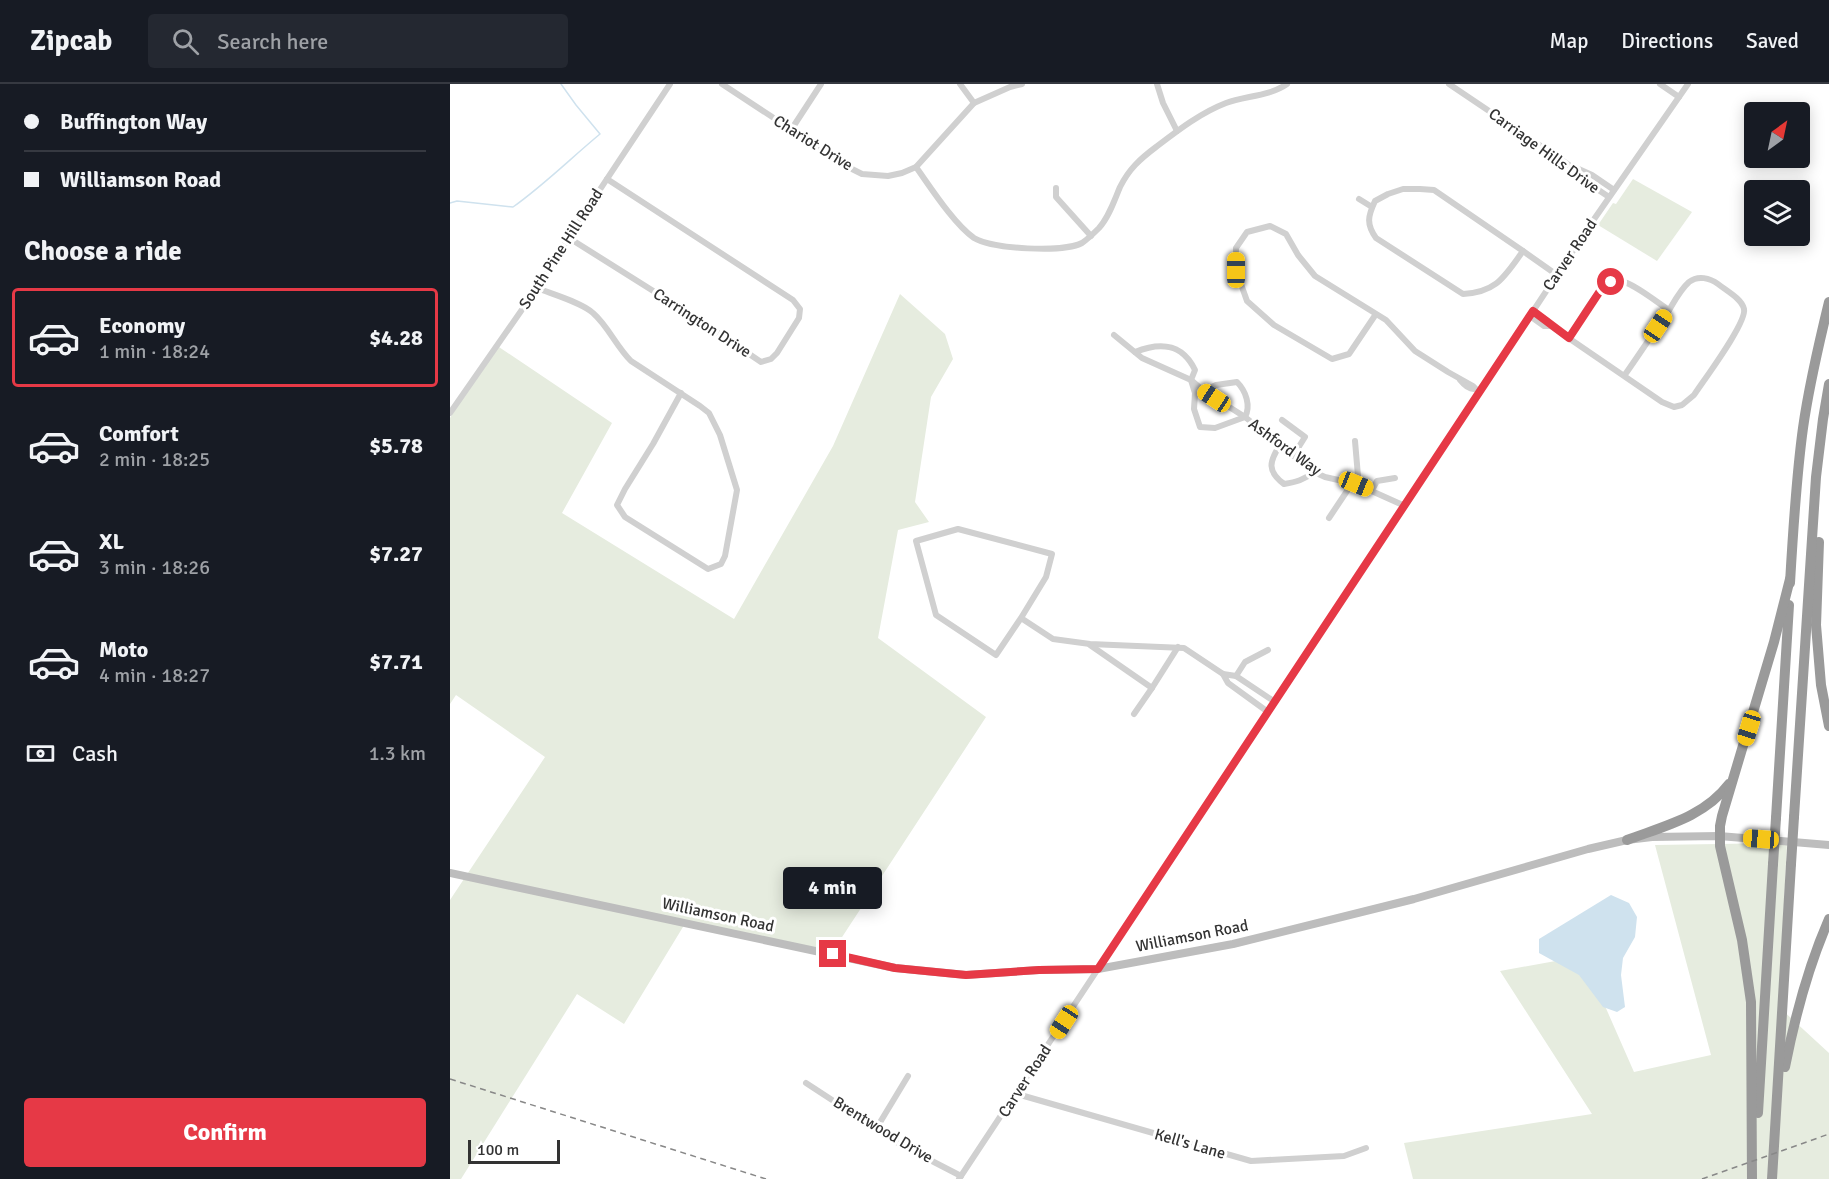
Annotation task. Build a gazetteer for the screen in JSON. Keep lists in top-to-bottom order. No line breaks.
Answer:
{"streets":{"main road":["Williamson Road"],"street":["Chariot Drive","Carriage Hills Drive","South Pine Hill Road","Carver Road","Carrington Drive","Ashford Way","Brentwood Drive","Kell's Lane"]},"crossings":[["Carriage Hills Drive","Carver Road"],["South Pine Hill Road","Carrington Drive"],["Carver Road","Ashford Way"],["Carver Road","Williamson Road"],["Carver Road","Brentwood Drive"],["Carver Road","Kell's Lane"]],"scale_bar":"100 m","north":"top right","page":{"header":"Zipcab","search":"Search here","nav":["Map","Directions","Saved"],"banner":["Buffington Way","Williamson Road"],"heading":"Choose a ride","list":[{"name":"Economy","note":"1 min · 18:24","value":"$4.28"},{"name":"Comfort","note":"2 min · 18:25","value":"$5.78"},{"name":"XL","note":"3 min · 18:26","value":"$7.27"},{"name":"Moto","note":"4 min · 18:27","value":"$7.71"}],"pay":["Cash","1.3 km"],"bubble":"4 min","buttons":"Confirm","scale":"100 m"}}
